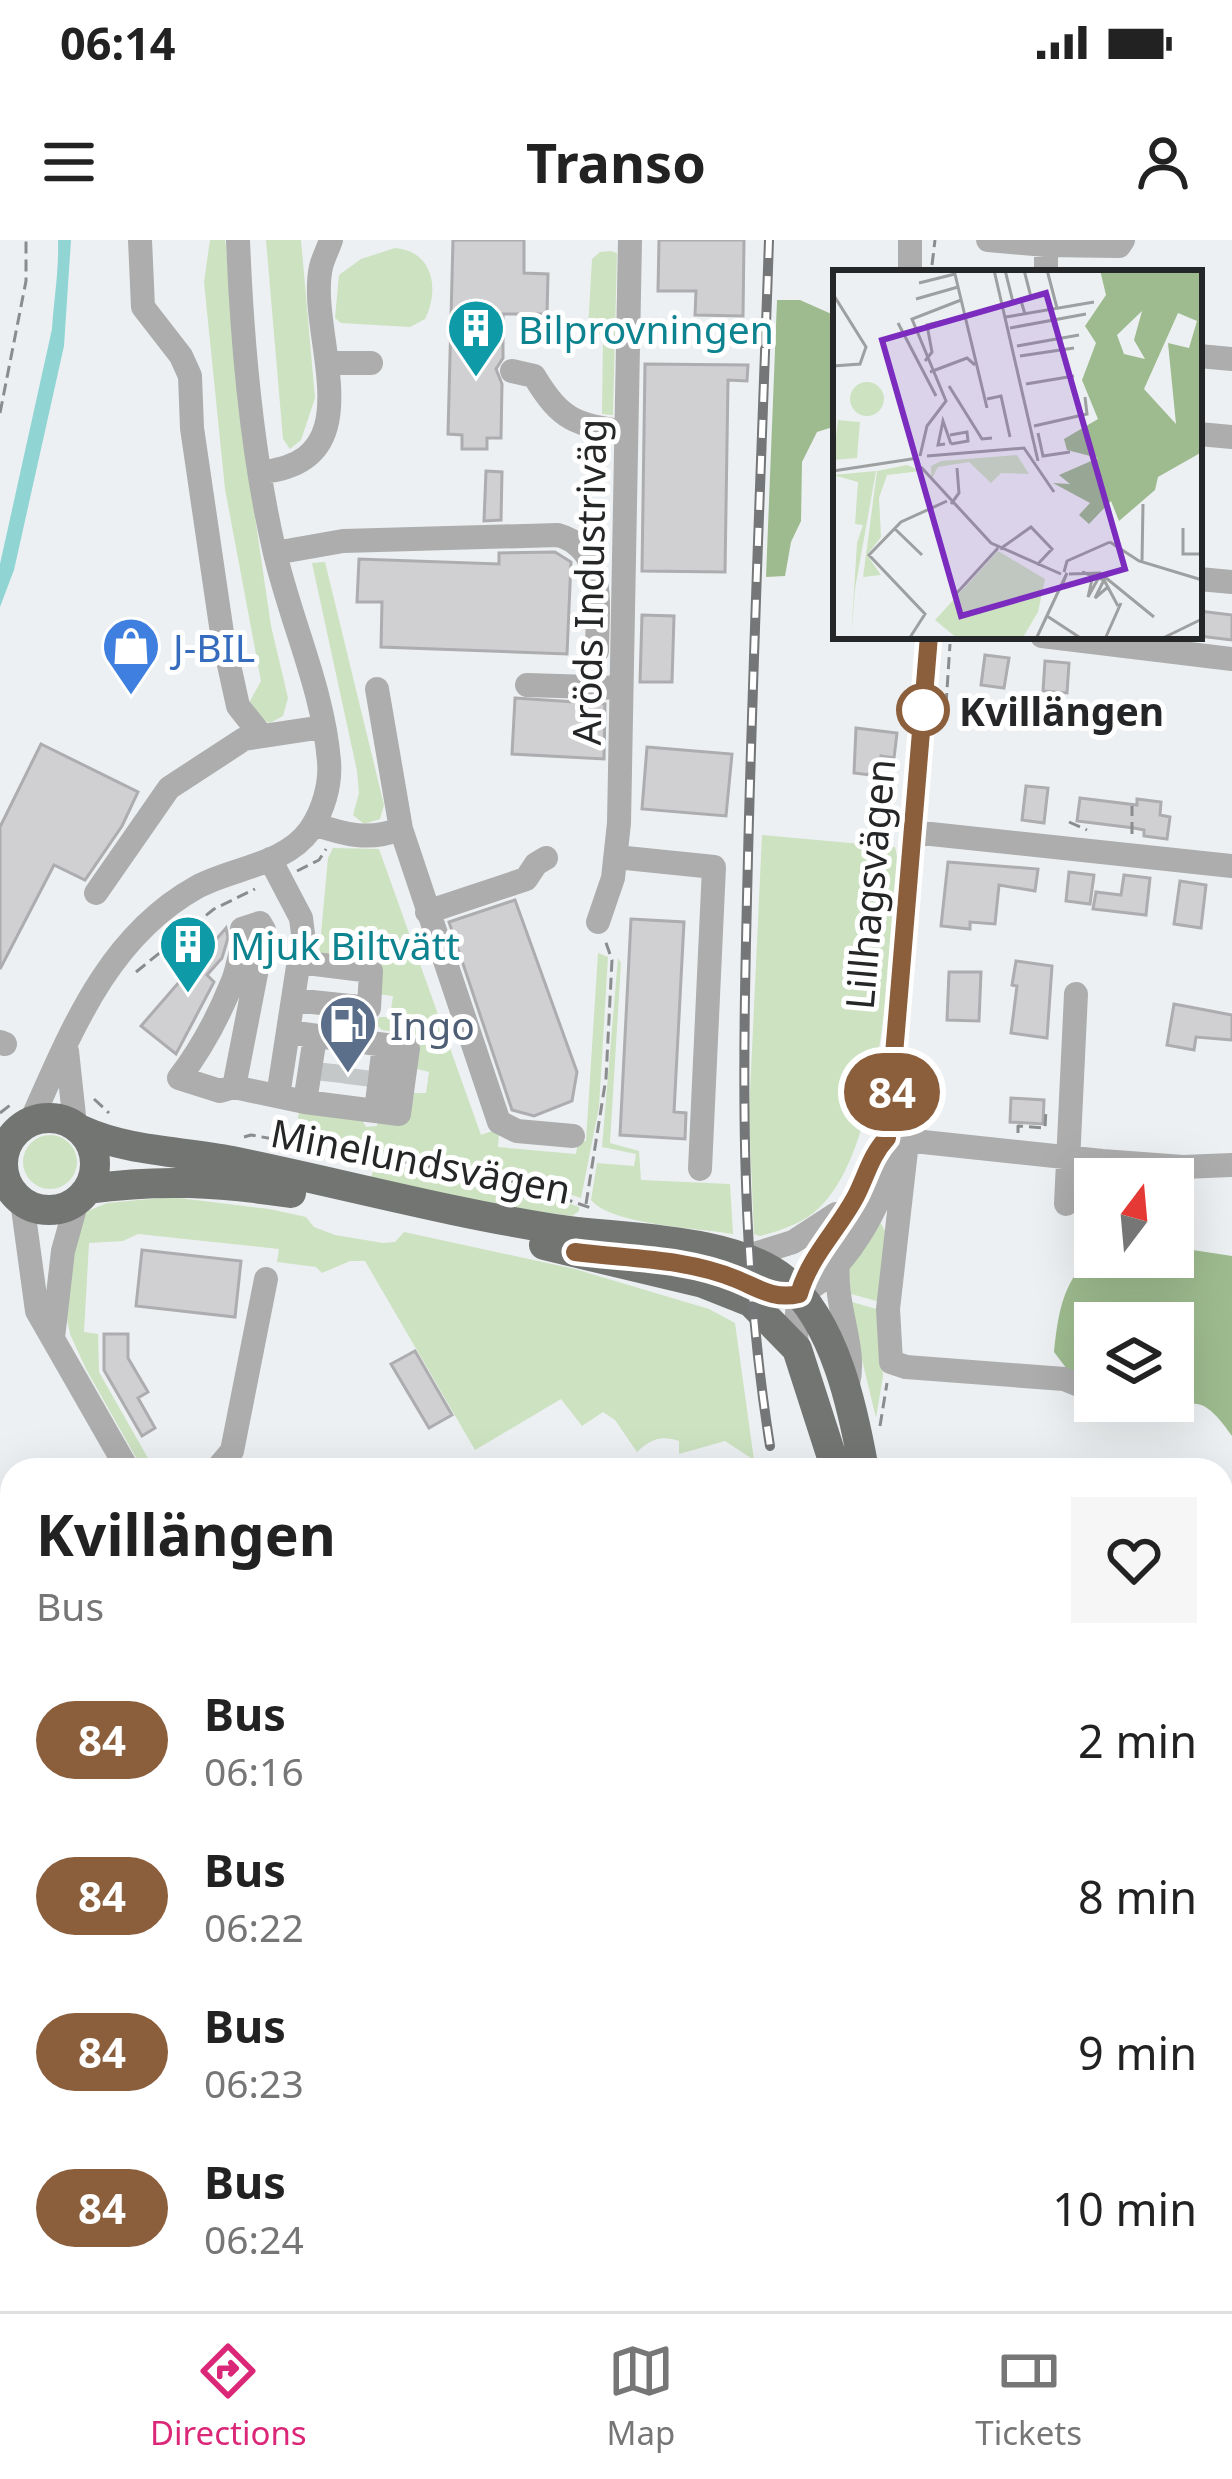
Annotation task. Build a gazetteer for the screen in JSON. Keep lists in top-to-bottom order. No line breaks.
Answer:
{"streets":{"main road":["Lillhagsvägen","Minelundsvägen"],"street":["Aröds Industriväg"]},"crossings":[["Lillhagsvägen","Minelundsvägen"]],"places":{"building":["Bilprovningen","Mjuk Biltvätt"],"shop":["J-BIL"],"other":["Kvillängen"],"fuel station":["Ingo"]},"lines":["bus line 84"],"north":"top","page":{"status":"06:14","header":"Transo","on_map":"84","heading":["Kvillängen","Bus"],"list":[{"mark":"84","name":"Bus","note":"06:16","value":"2 min"},{"mark":"84","name":"Bus","note":"06:22","value":"8 min"},{"mark":"84","name":"Bus","note":"06:23","value":"9 min"},{"mark":"84","name":"Bus","note":"06:24","value":"10 min"}],"tabs":["Directions","Map","Tickets"]}}
